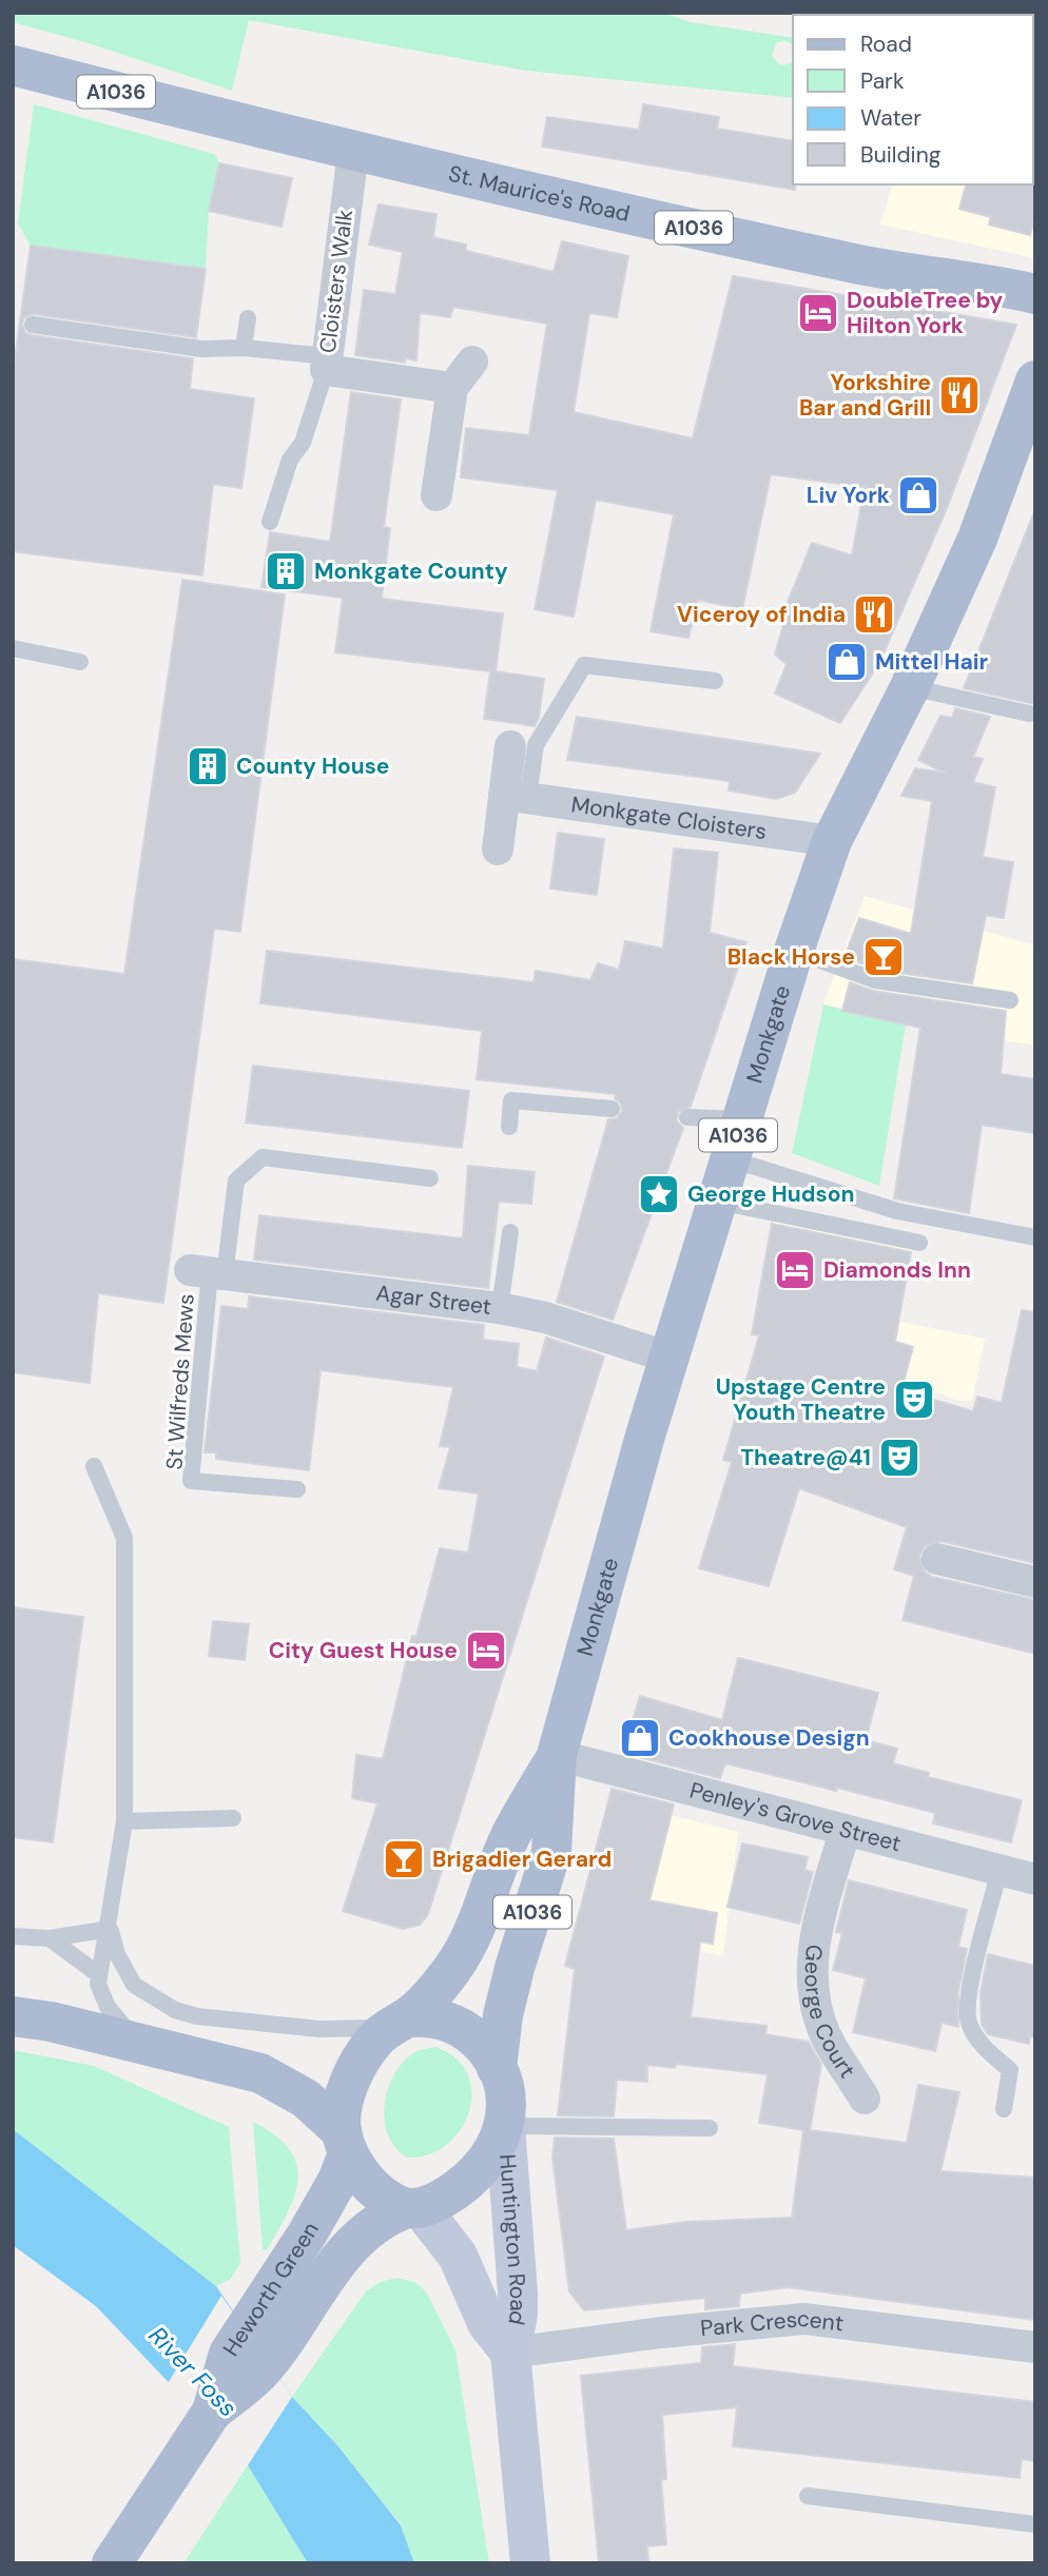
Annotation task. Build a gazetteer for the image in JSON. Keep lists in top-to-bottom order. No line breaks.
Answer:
{"streets":{"main road":["A1036","St. Maurice's Road","Monkgate","Heworth Green"],"street":["Cloisters Walk","Monkgate Cloisters","Agar Street","Penley's Grove Street","George Court","Huntington Road","Park Crescent"],"lane":["St Wilfreds Mews"]},"crossings":[["A1036","Monkgate"],["A1036","Penley's Grove Street"],["A1036","Huntington Road"],["A1036","Heworth Green"],["St. Maurice's Road","Cloisters Walk"],["Monkgate Cloisters","Monkgate"],["Monkgate","Agar Street"],["Monkgate","Penley's Grove Street"],["Agar Street","St Wilfreds Mews"],["Penley's Grove Street","George Court"],["Huntington Road","Heworth Green"],["Huntington Road","Park Crescent"]],"water":["River Foss"],"places":{"hotel":["DoubleTree by Hilton York","Diamonds Inn","City Guest House"],"restaurant":["Yorkshire Bar and Grill","Viceroy of India"],"shop":["Liv York","Mittel Hair","Cookhouse Design"],"building":["Monkgate County","County House"],"bar":["Black Horse","Brigadier Gerard"],"place":["George Hudson"],"theatre":["Upstage Centre Youth Theatre","Theatre@41"]},"legend":["Road","Park","Water","Building"]}
